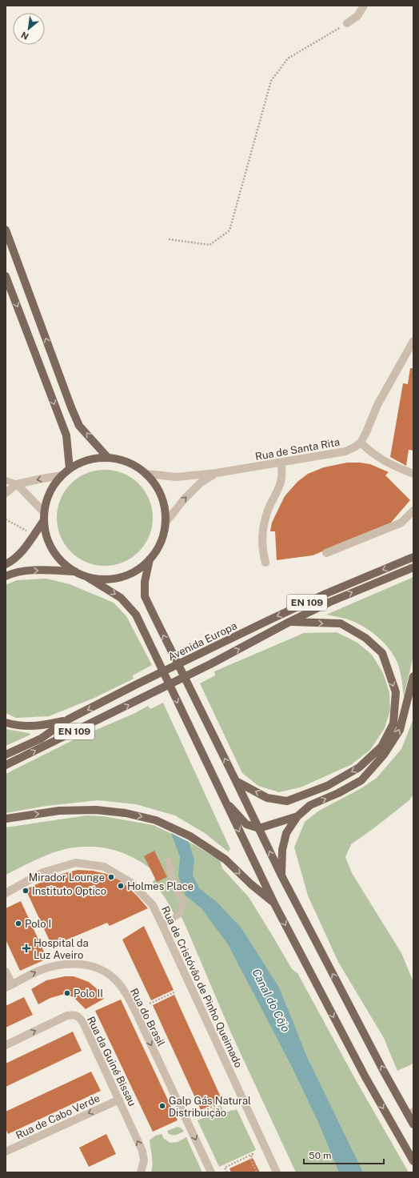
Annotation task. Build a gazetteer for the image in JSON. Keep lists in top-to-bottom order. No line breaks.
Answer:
{"streets":{"main road":["EN 109","Avenida Europa"],"street":["Rua de Santa Rita","Rua de Cristóvão de Pinho Queimado","Rua do Brasil","Rua da Guiné Bissau","Rua de Cabo Verde"]},"crossings":[["Rua da Guiné Bissau","Rua de Cabo Verde"]],"one_way":["Rua do Brasil","Rua de Cabo Verde"],"water":["Canal do Côjo"],"places":{"other":["Mirador Lounge","Holmes Place","Instituto Optico","Polo I","Polo II","Galp Gás Natural Distribuição"],"health":["Hospital da Luz Aveiro"]},"scale_bar":"50 m","north":"bottom left"}
